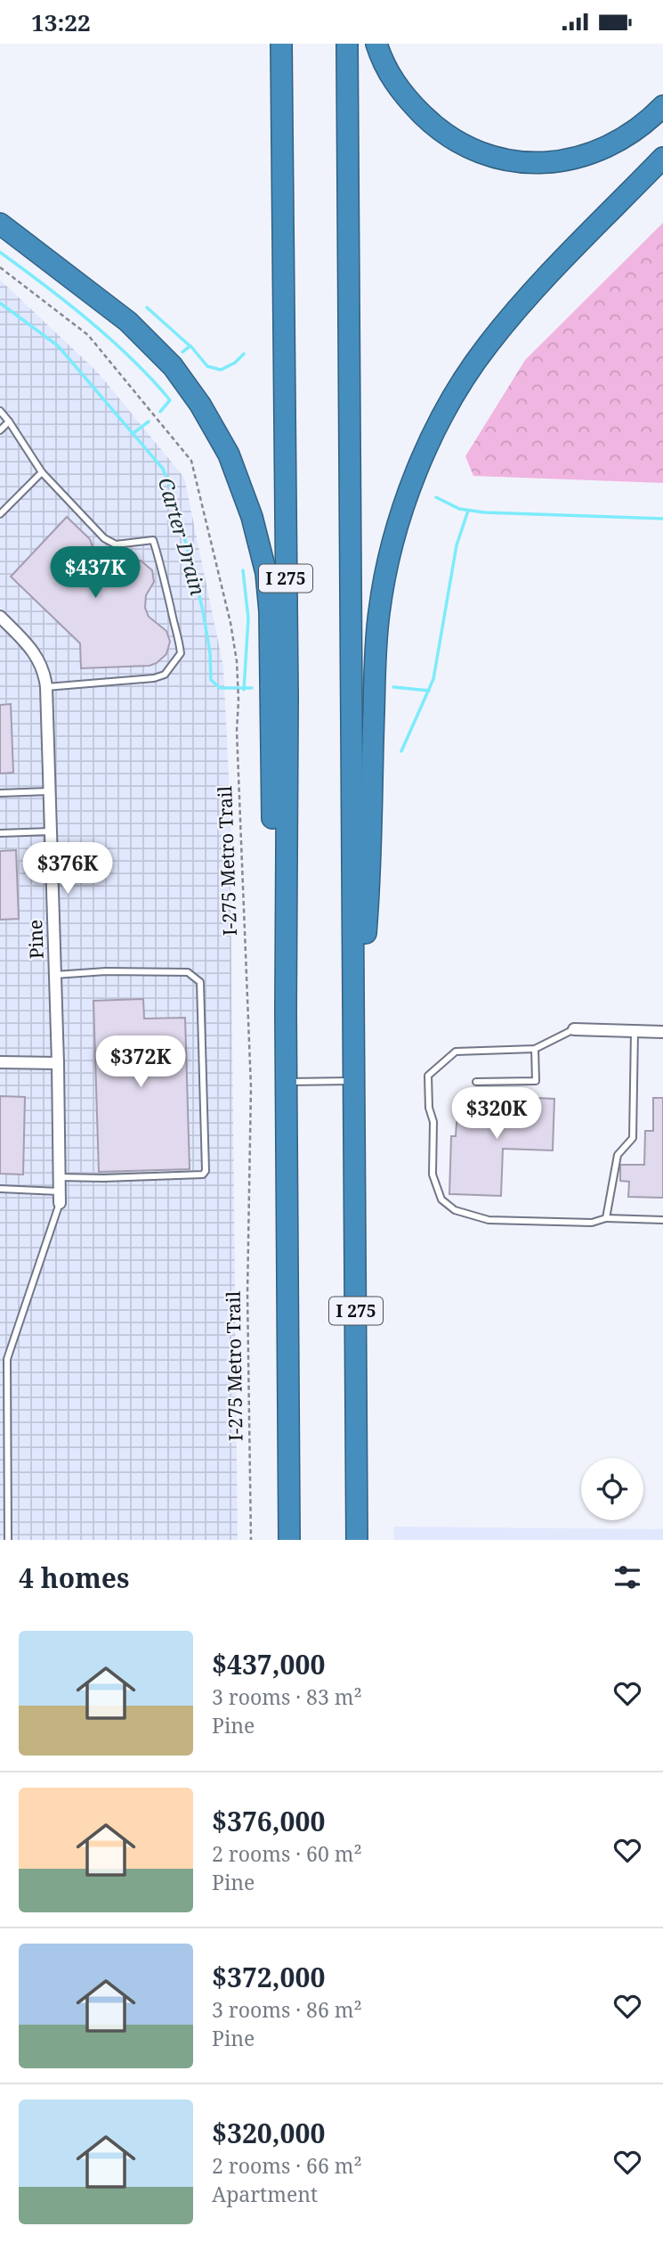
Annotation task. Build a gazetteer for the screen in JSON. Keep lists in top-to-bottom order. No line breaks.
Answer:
{"streets":{"highway":["I 275"],"street":["Pine"],"path":["I-275 Metro Trail"]},"water":["Carter Drain"],"page":{"status":"13:22","price":["$437K","$376K","$372K","$320K"],"heading":"4 homes","list":[{"name":"$437,000","note":"3 rooms · 83 m² · Pine"},{"name":"$376,000","note":"2 rooms · 60 m² · Pine"},{"name":"$372,000","note":"3 rooms · 86 m² · Pine"},{"name":"$320,000","note":"2 rooms · 66 m² · Apartment"}]}}
